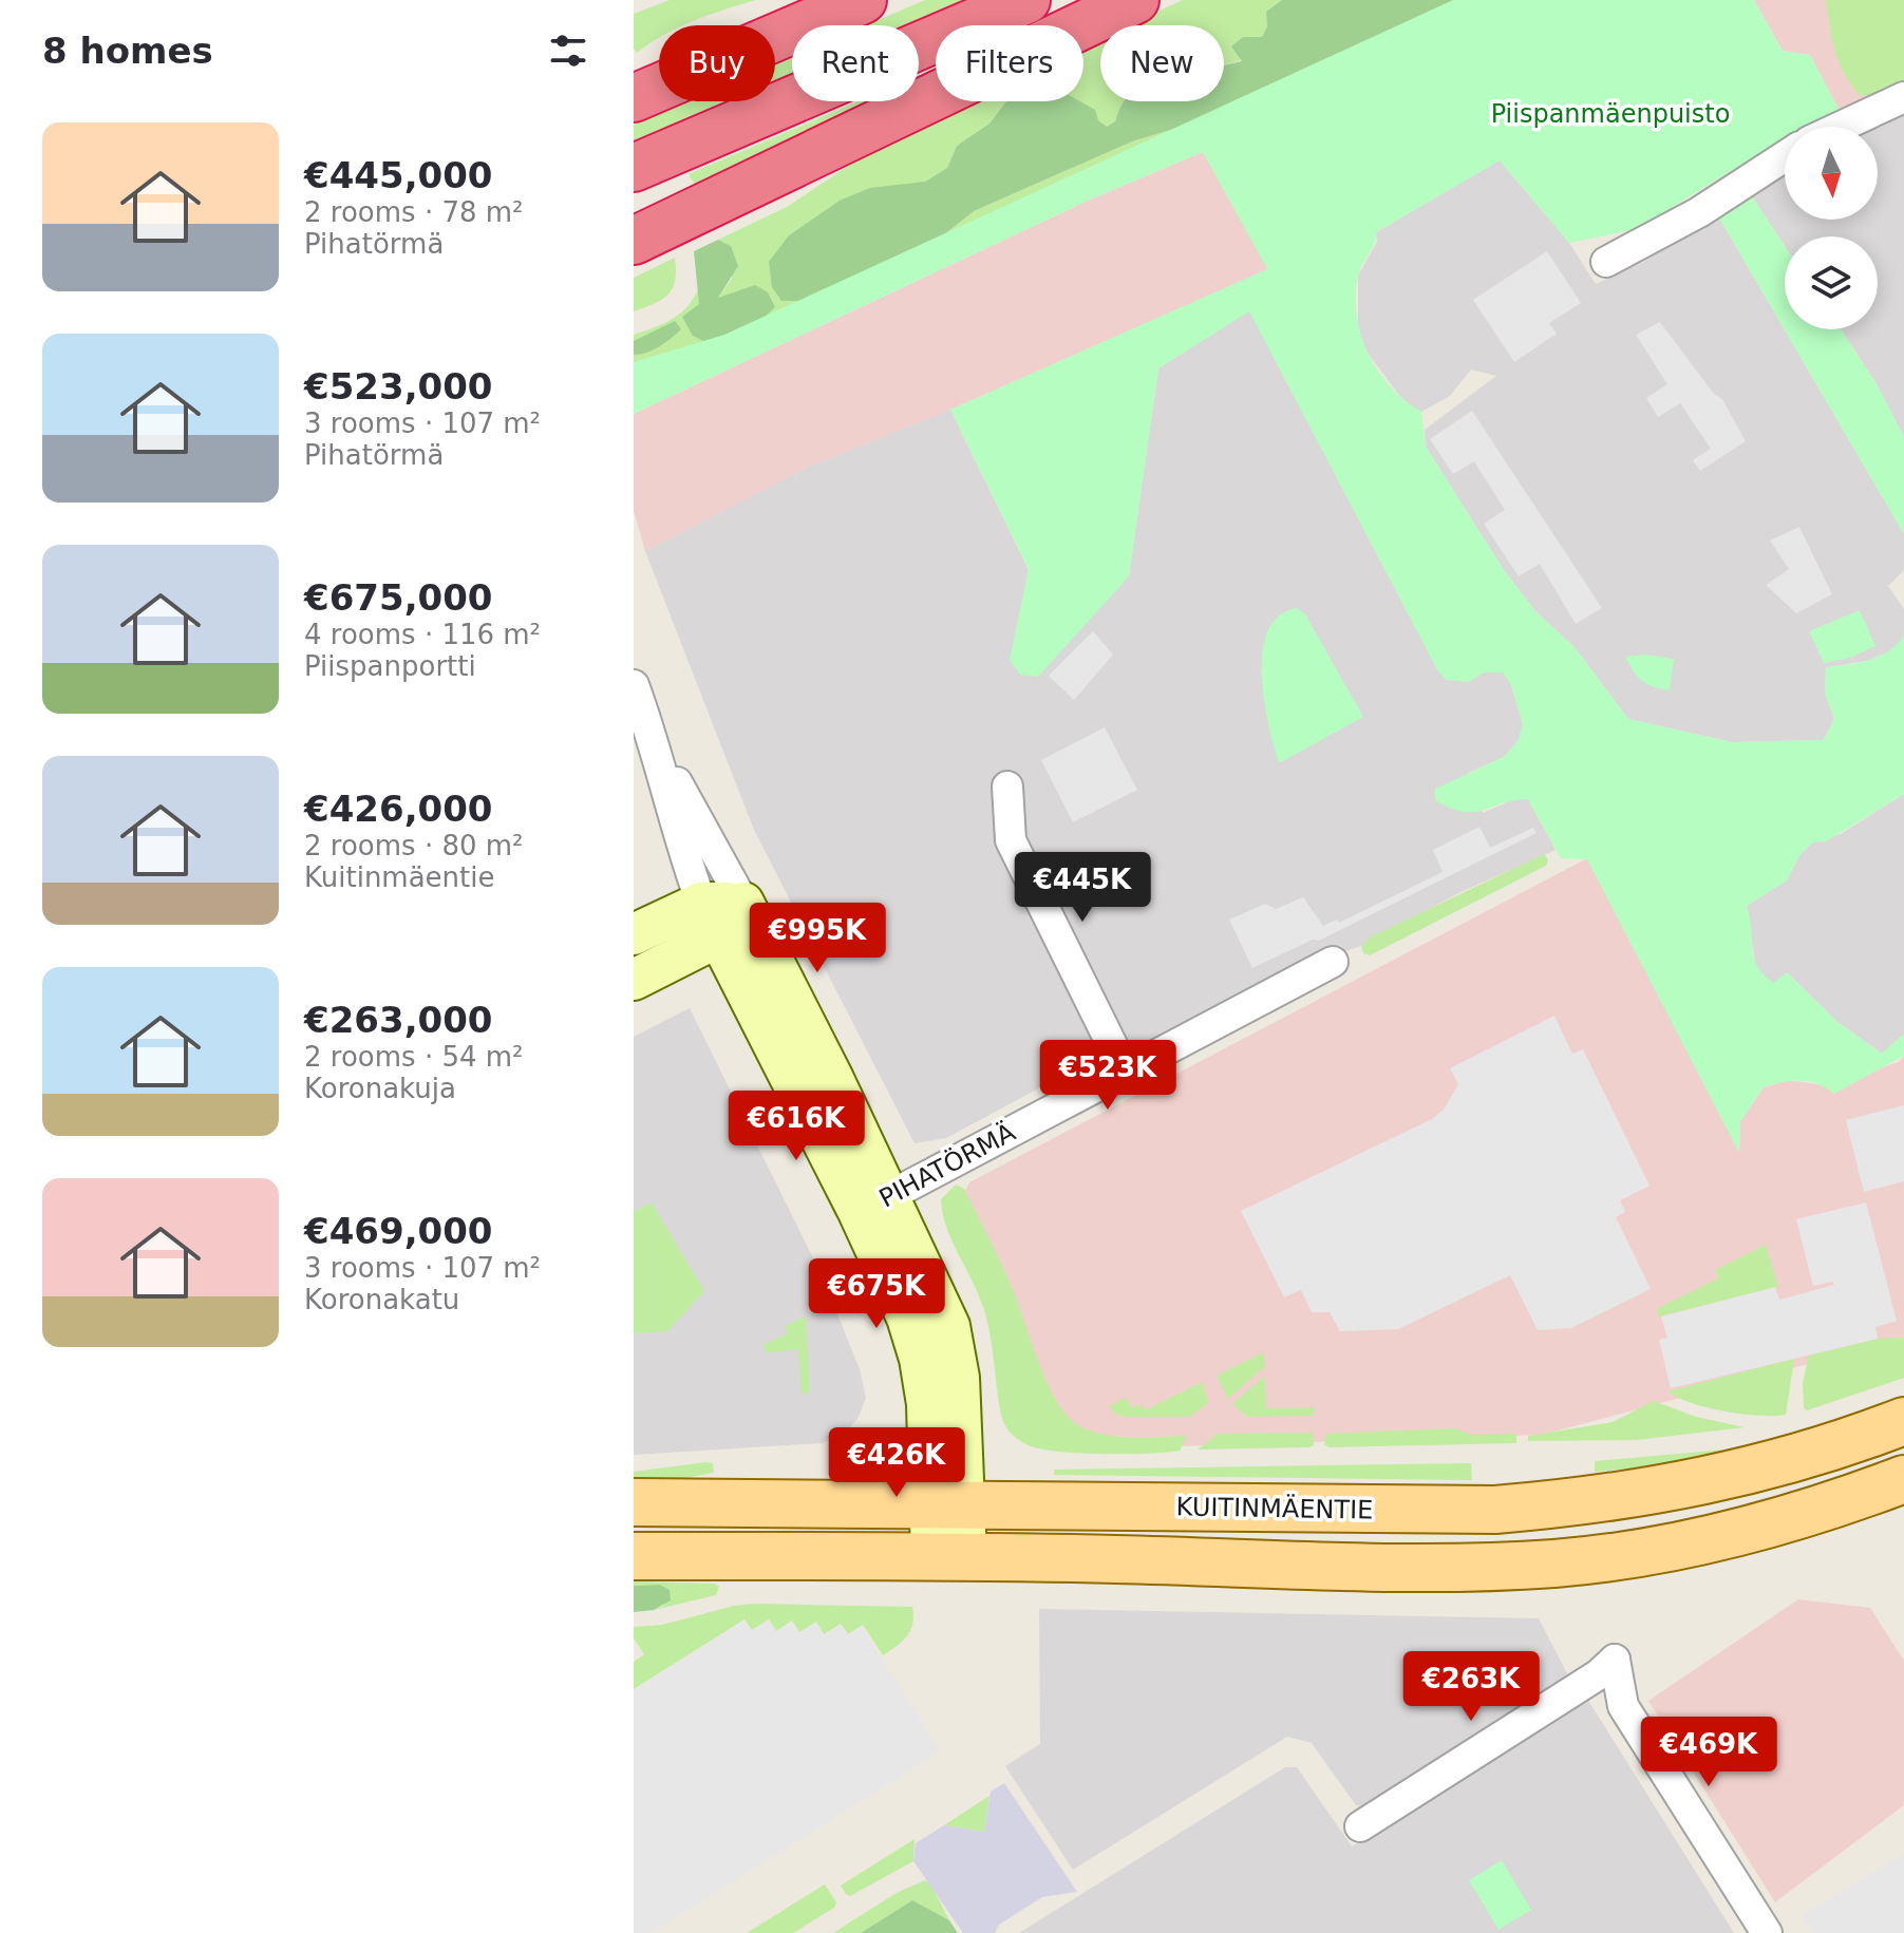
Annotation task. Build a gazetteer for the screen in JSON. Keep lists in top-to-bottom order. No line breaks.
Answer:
{"streets":{"main road":["KUITINMÄENTIE"],"street":["PIHATÖRMÄ"]},"parks":["Piispanmäenpuisto"],"north":"bottom","page":{"heading":"8 homes","chip":["Buy","Rent","Filters","New"],"list":[{"name":"€445,000","note":"2 rooms · 78 m² · Pihatörmä"},{"name":"€523,000","note":"3 rooms · 107 m² · Pihatörmä"},{"name":"€675,000","note":"4 rooms · 116 m² · Piispanportti"},{"name":"€426,000","note":"2 rooms · 80 m² · Kuitinmäentie"},{"name":"€263,000","note":"2 rooms · 54 m² · Koronakuja"},{"name":"€469,000","note":"3 rooms · 107 m² · Koronakatu"}],"price":["€445K","€995K","€523K","€616K","€675K","€426K","€263K","€469K"]}}
